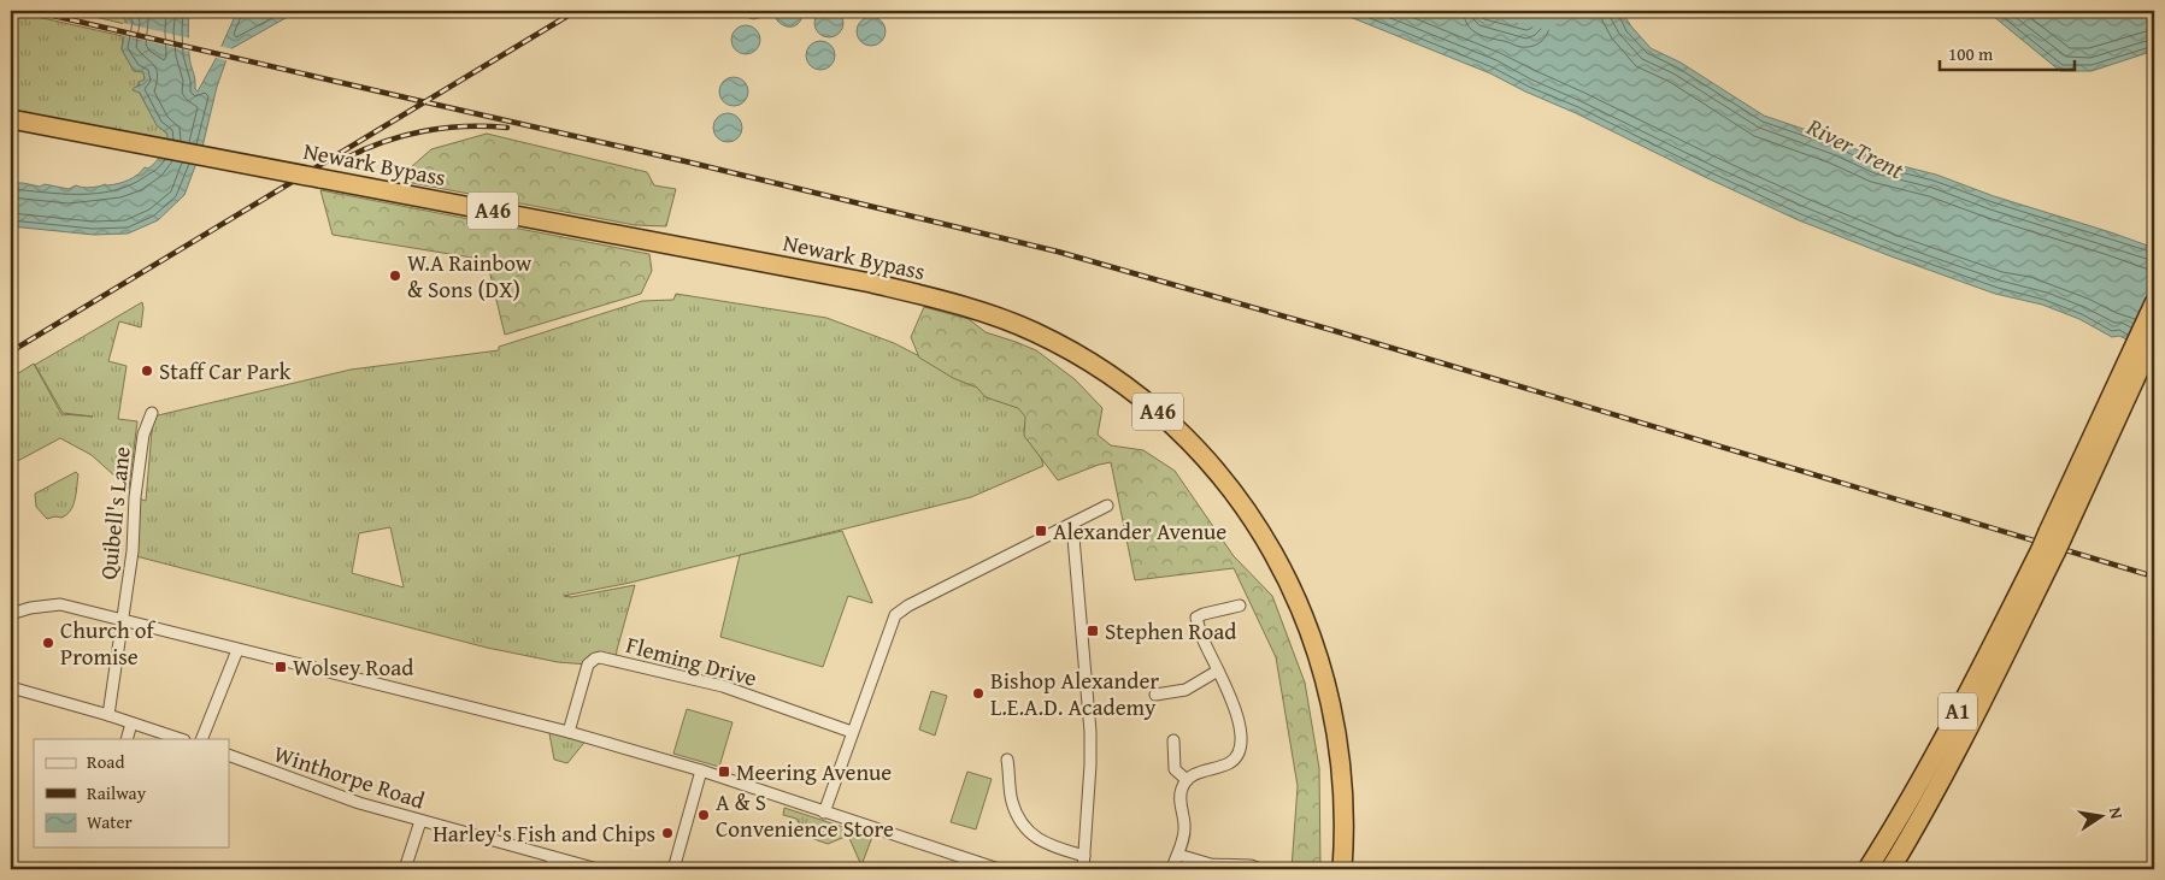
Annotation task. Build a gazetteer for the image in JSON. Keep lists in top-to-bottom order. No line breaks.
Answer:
{"streets":{"highway":["Newark Bypass","A46","A1"],"street":["Quibell's Lane","Fleming Drive","Winthorpe Road"]},"water":["River Trent"],"places":{"other":["W.A Rainbow & Sons (DX)","Staff Car Park","Church of Promise","Bishop Alexander L.E.A.D. Academy","A & S Convenience Store","Harley's Fish and Chips"],"transit":["Alexander Avenue","Stephen Road","Wolsey Road","Meering Avenue"]},"legend":["Road","Railway","Water"],"scale_bar":"100 m","north":"right"}
